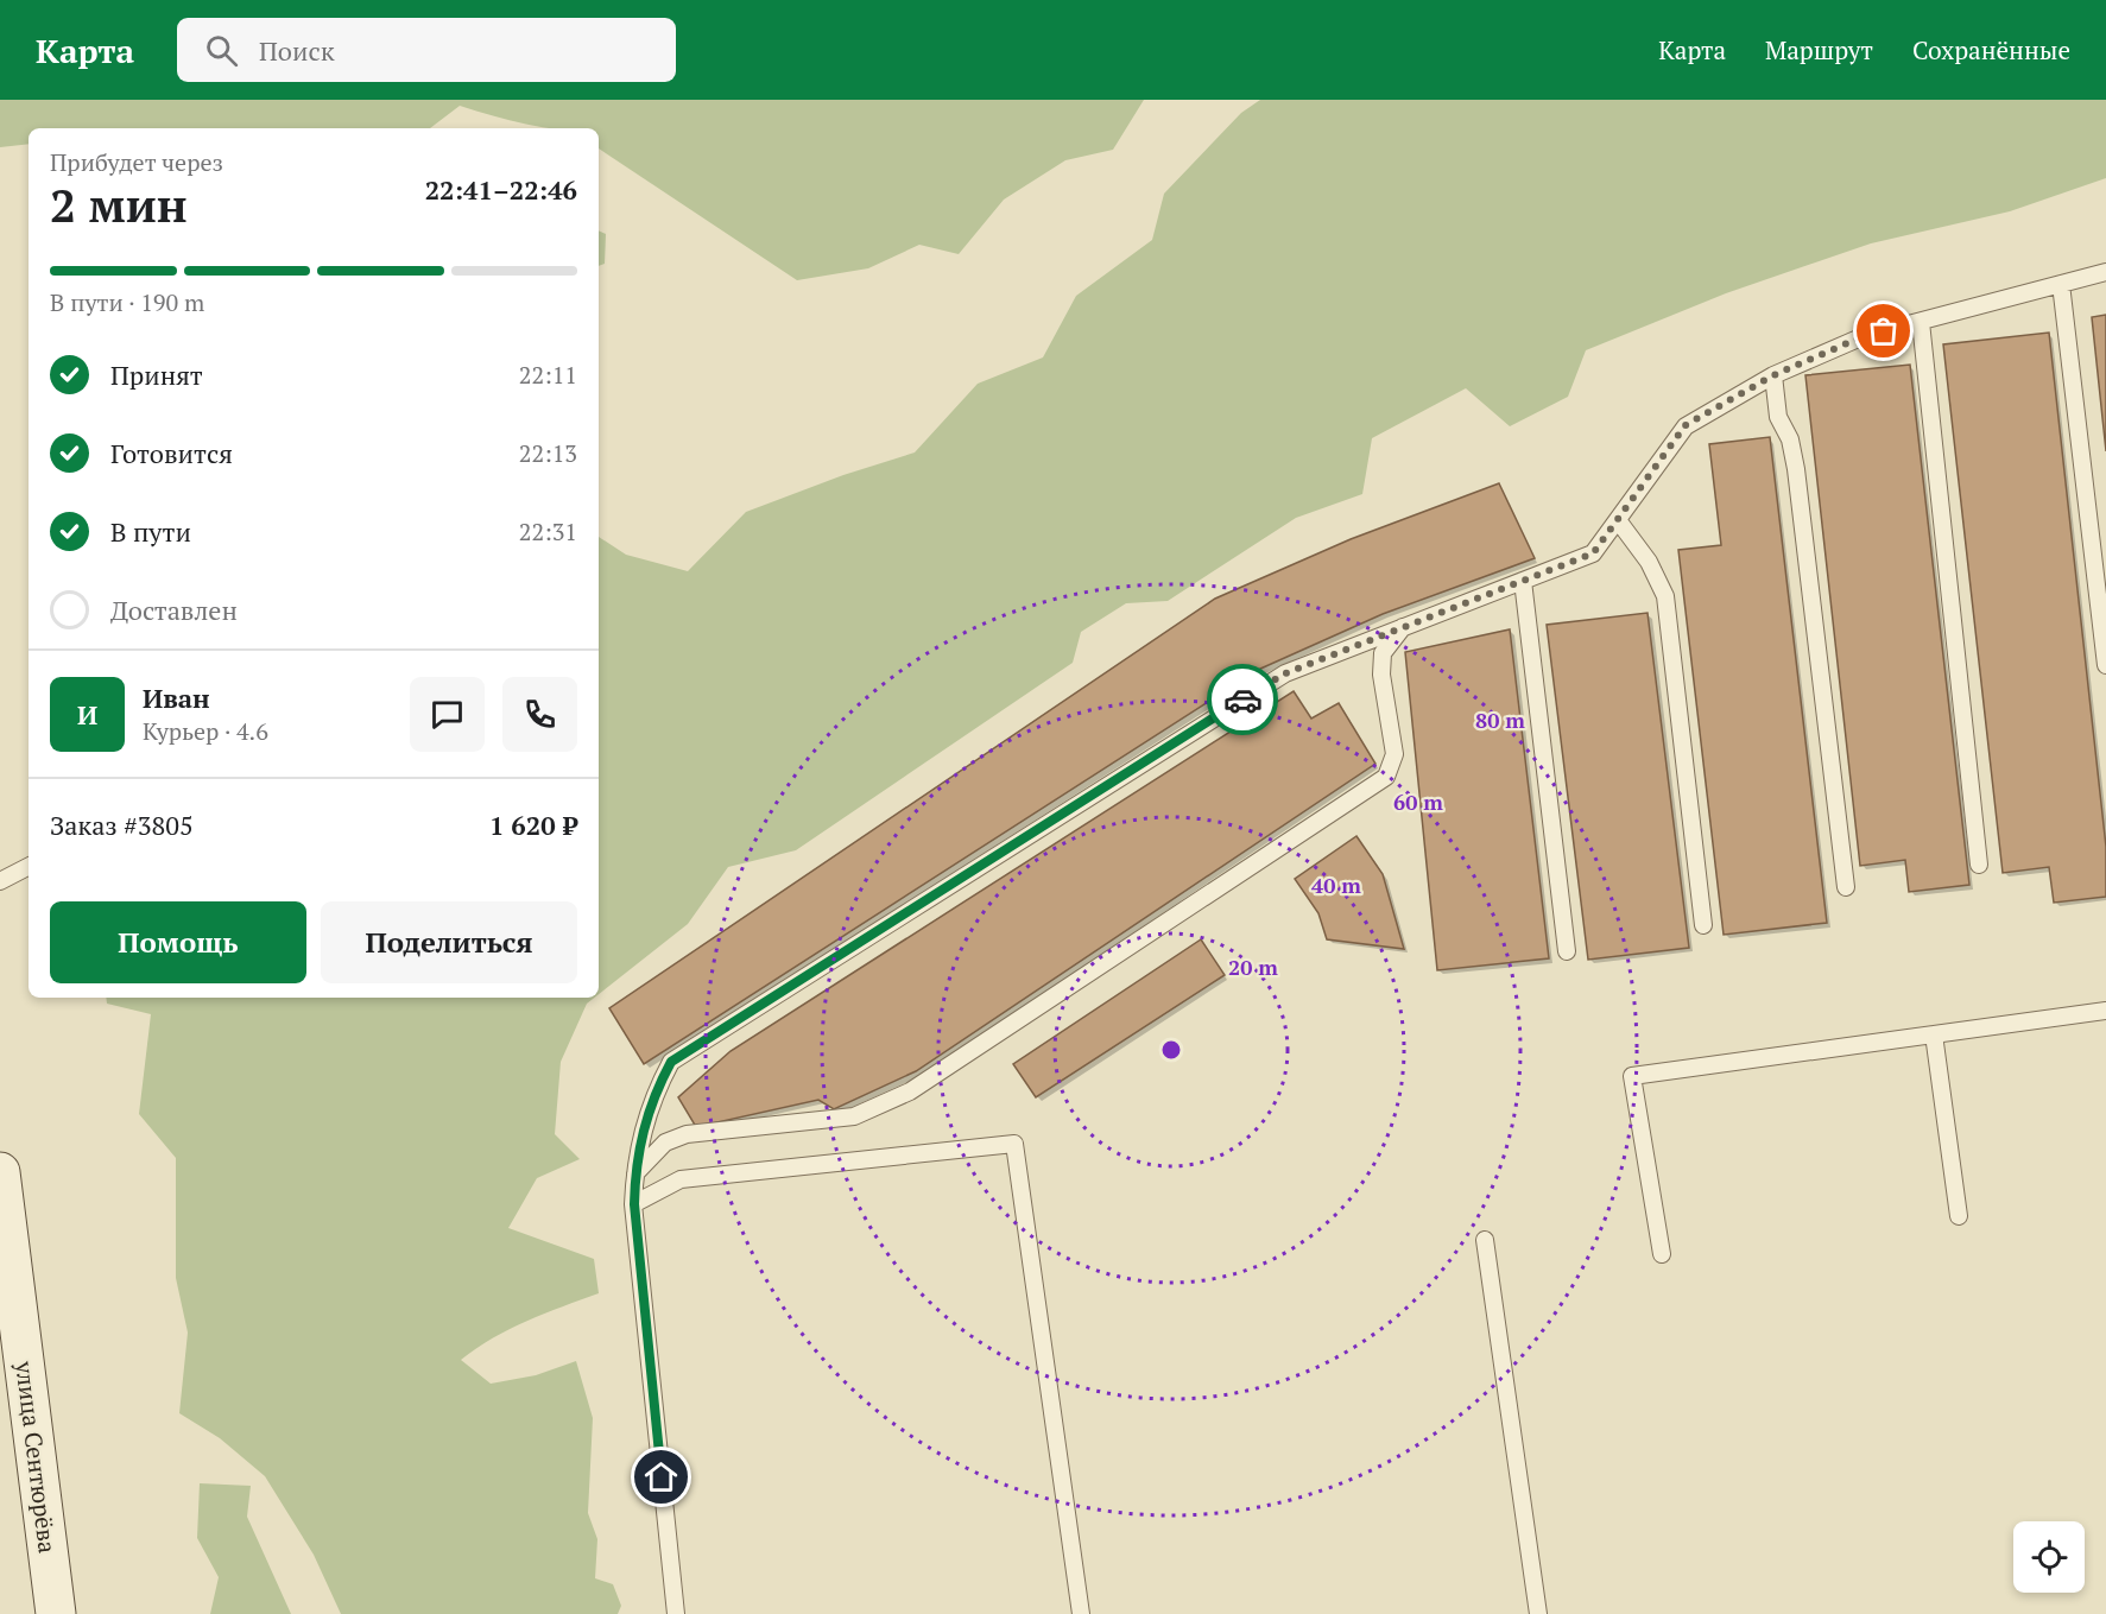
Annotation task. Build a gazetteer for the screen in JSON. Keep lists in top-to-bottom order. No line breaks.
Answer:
{"streets":{"main road":["улица Сентюрёва"]},"page":{"header":"Карта","search":"Поиск","nav":["Карта","Маршрут","Сохранённые"],"heading":["2 мин","Прибудет через","22:41–22:46"],"panel":["Иван","Курьер · 4.6","Заказ #3805","1 620 ₽"],"bar":"В пути · 190 m","list":[["Принят","22:11"],["Готовится","22:13"],["В пути","22:31"],"Доставлен"],"round":"И","buttons":["Помощь","Поделиться"]},"rings":["80 m","60 m","40 m","20 m"]}
